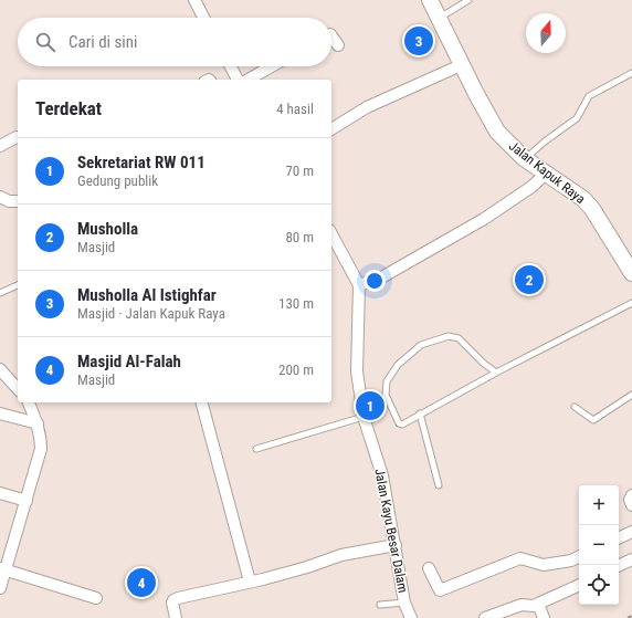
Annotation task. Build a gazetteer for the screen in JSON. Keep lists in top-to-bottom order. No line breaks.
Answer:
{"streets":{"main road":["Jalan Kapuk Raya"],"street":["Jalan Kayu Besar Dalam"]},"north":"top","page":{"search":"Cari di sini","pins":["3","2","1","4"],"heading":["Terdekat","4 hasil"],"list":[{"mark":"1","name":"Sekretariat RW 011","note":"Gedung publik","value":"70 m"},{"mark":"2","name":"Musholla","note":"Masjid","value":"80 m"},{"mark":"3","name":"Musholla Al Istighfar","note":"Masjid · Jalan Kapuk Raya","value":"130 m"},{"mark":"4","name":"Masjid Al-Falah","note":"Masjid","value":"200 m"}],"map_buttons":["+","−"]}}
